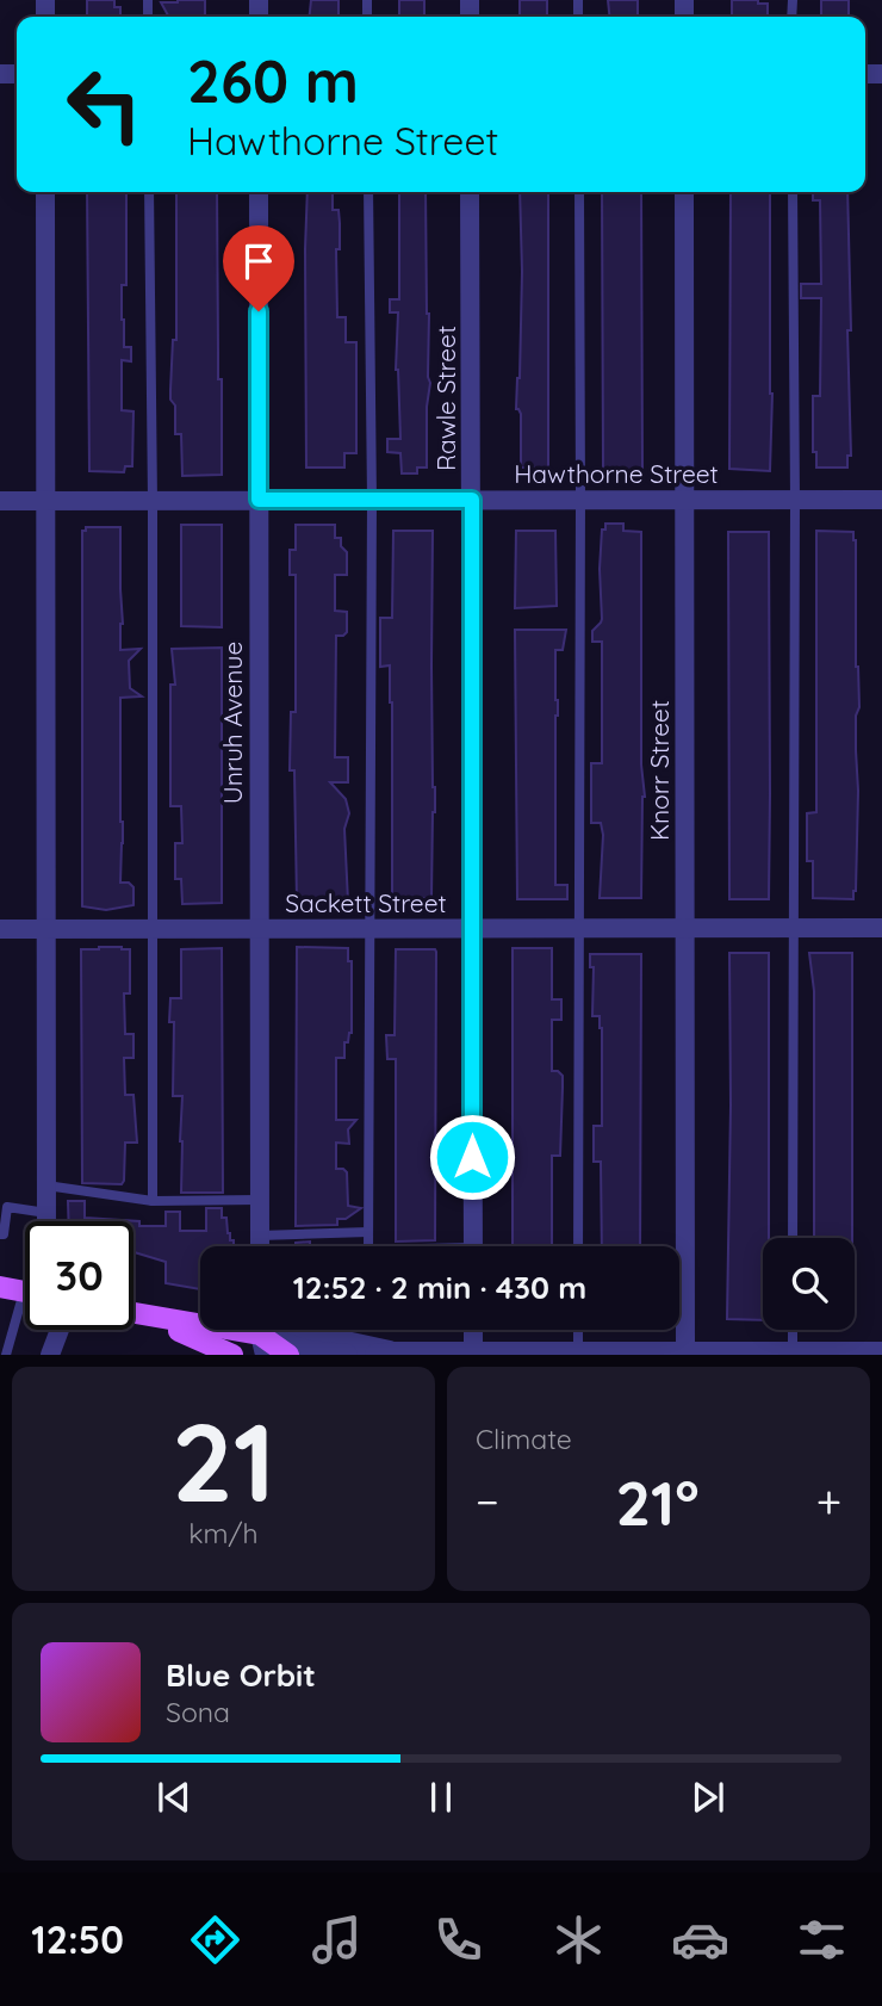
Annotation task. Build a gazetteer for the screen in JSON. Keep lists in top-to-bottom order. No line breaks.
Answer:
{"streets":{"street":["Rawle Street","Hawthorne Street","Unruh Avenue","Knorr Street","Sackett Street"]},"crossings":[["Rawle Street","Hawthorne Street"],["Rawle Street","Sackett Street"],["Hawthorne Street","Unruh Avenue"],["Hawthorne Street","Knorr Street"],["Unruh Avenue","Sackett Street"],["Knorr Street","Sackett Street"]],"page":{"turn":["260 m","Hawthorne Street"],"limit":"30","trip":"12:52 · 2 min · 430 m","tile":[["21","km/h"],"Climate"],"heat":["−","21°","+"],"song":["Blue Orbit","Sona"],"tabs":"12:50"}}
